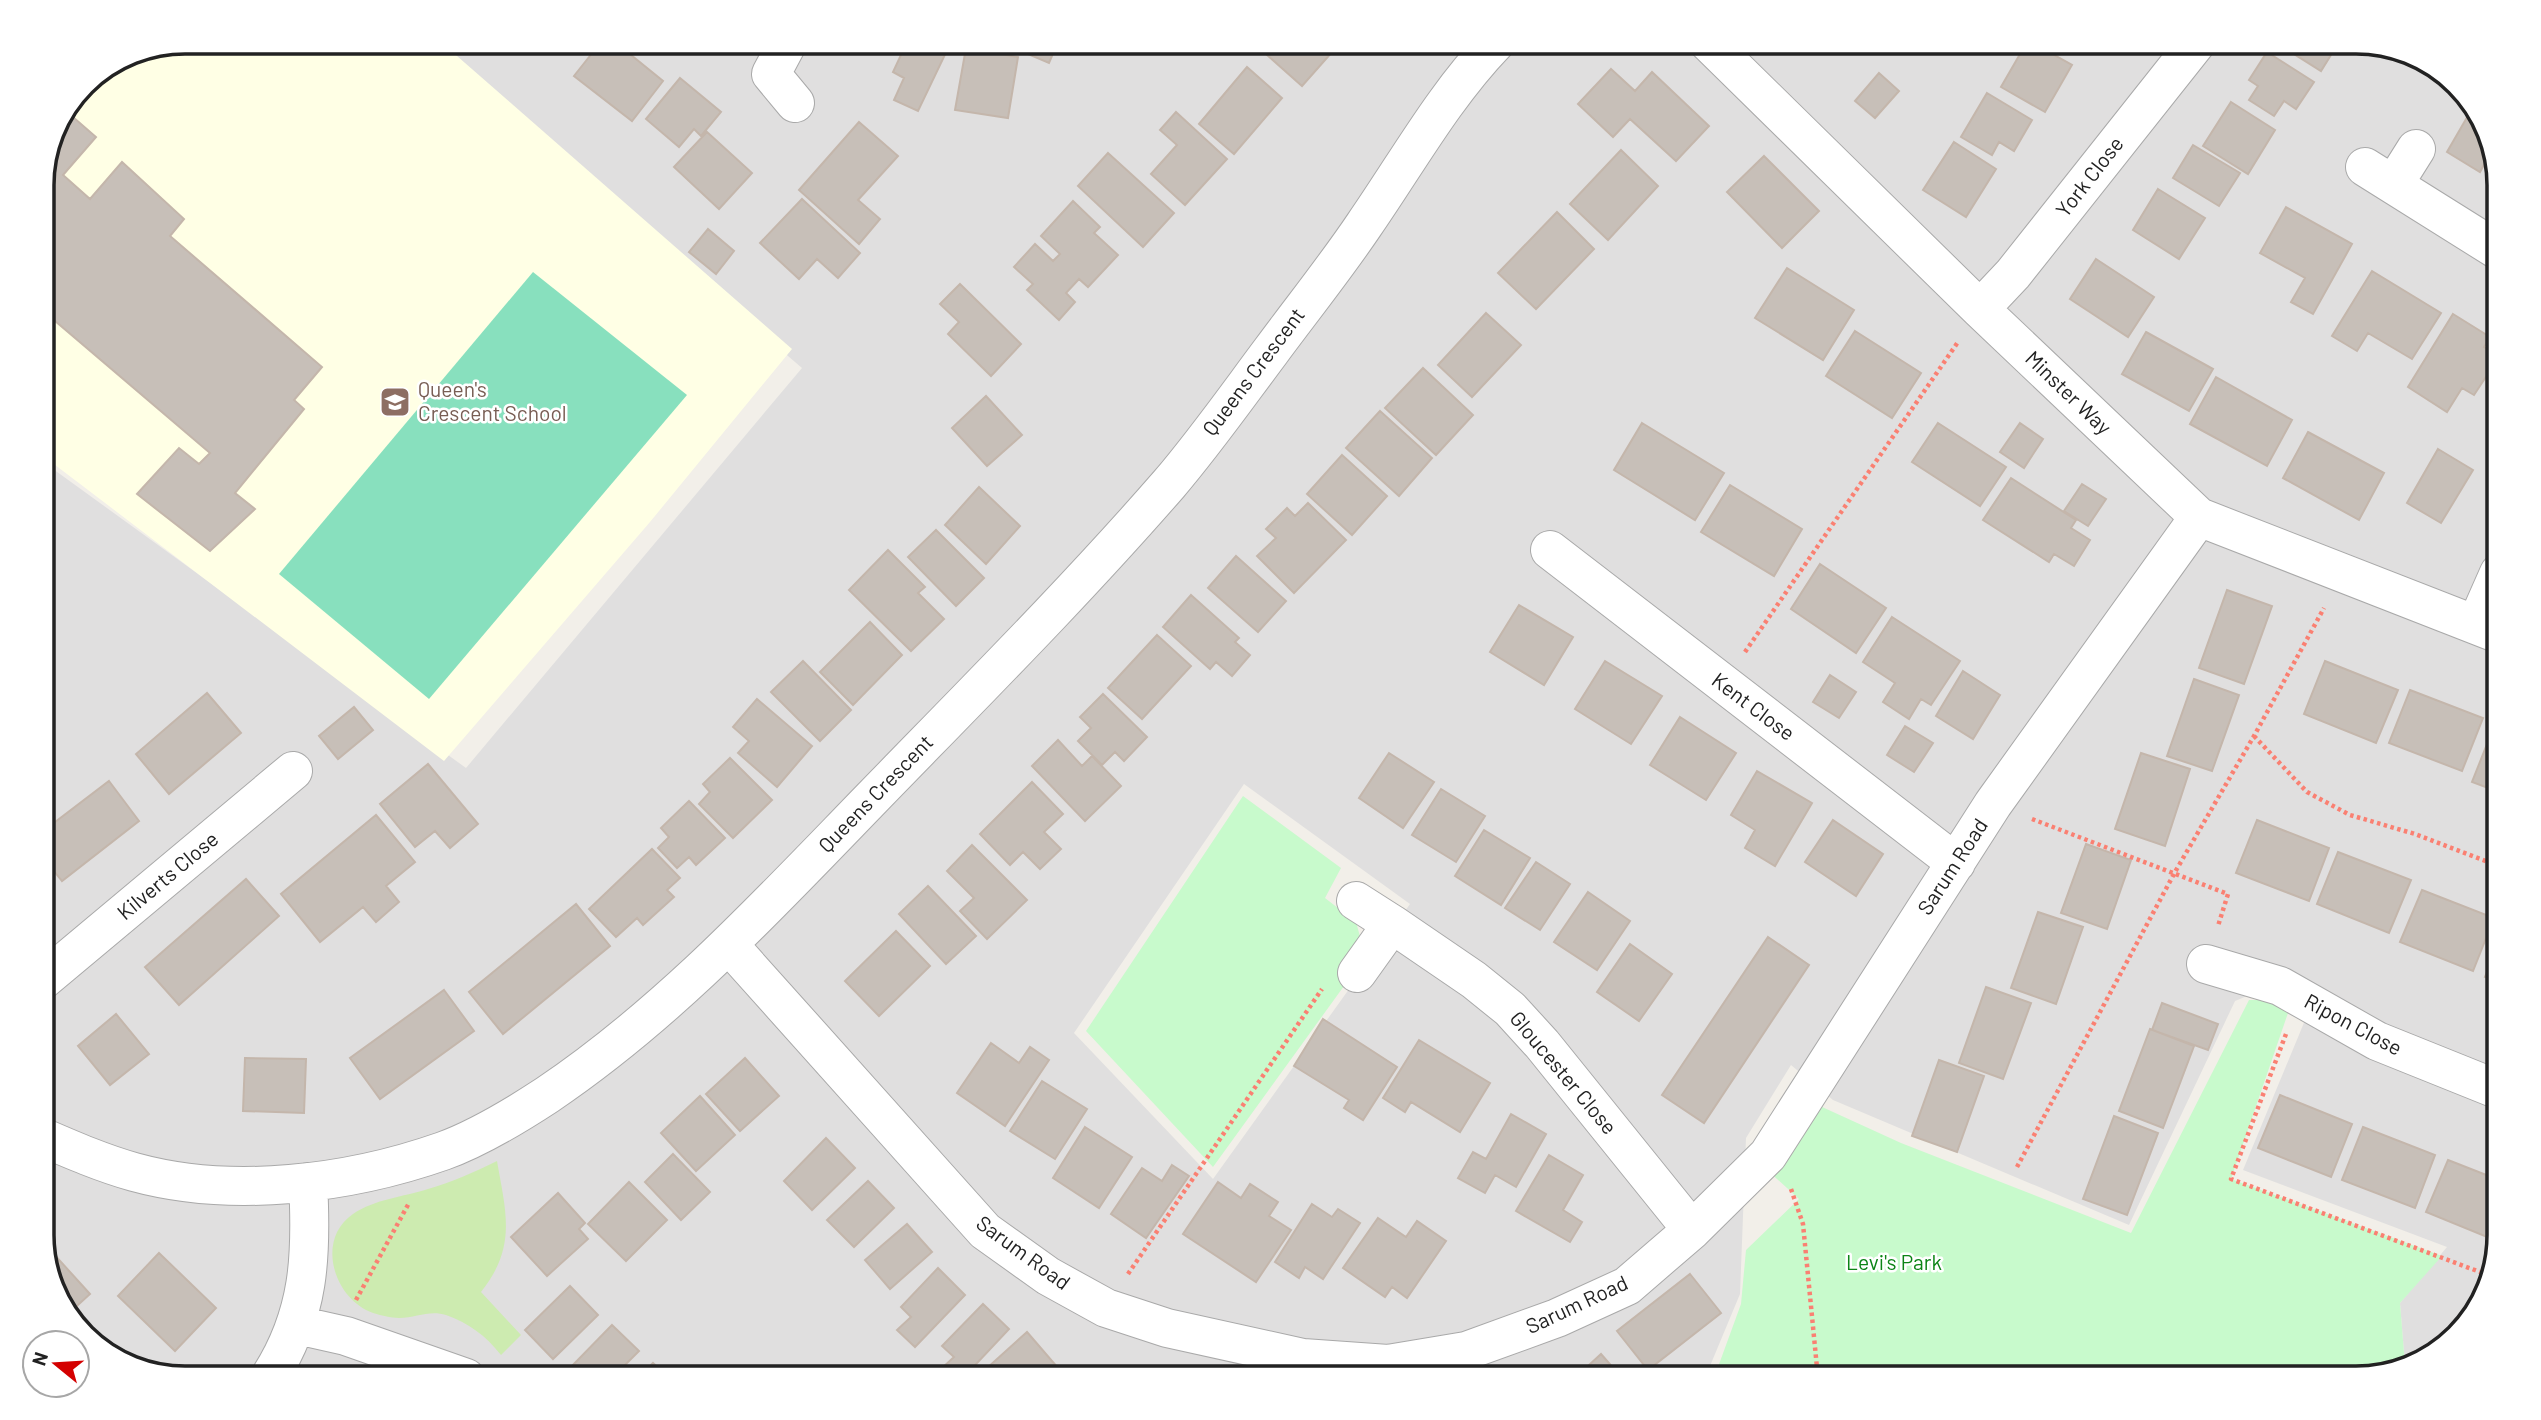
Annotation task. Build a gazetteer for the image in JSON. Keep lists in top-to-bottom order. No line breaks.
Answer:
{"streets":{"street":["York Close","Queens Crescent","Minster Way","Kent Close","Sarum Road","Kilverts Close","Ripon Close","Gloucester Close"]},"crossings":[["York Close","Minster Way"],["Queens Crescent","Sarum Road"],["Minster Way","Sarum Road"],["Kent Close","Sarum Road"],["Sarum Road","Gloucester Close"]],"parks":["Levi's Park"],"places":{"school or university":["Queen's Crescent School"]},"north":"left"}
